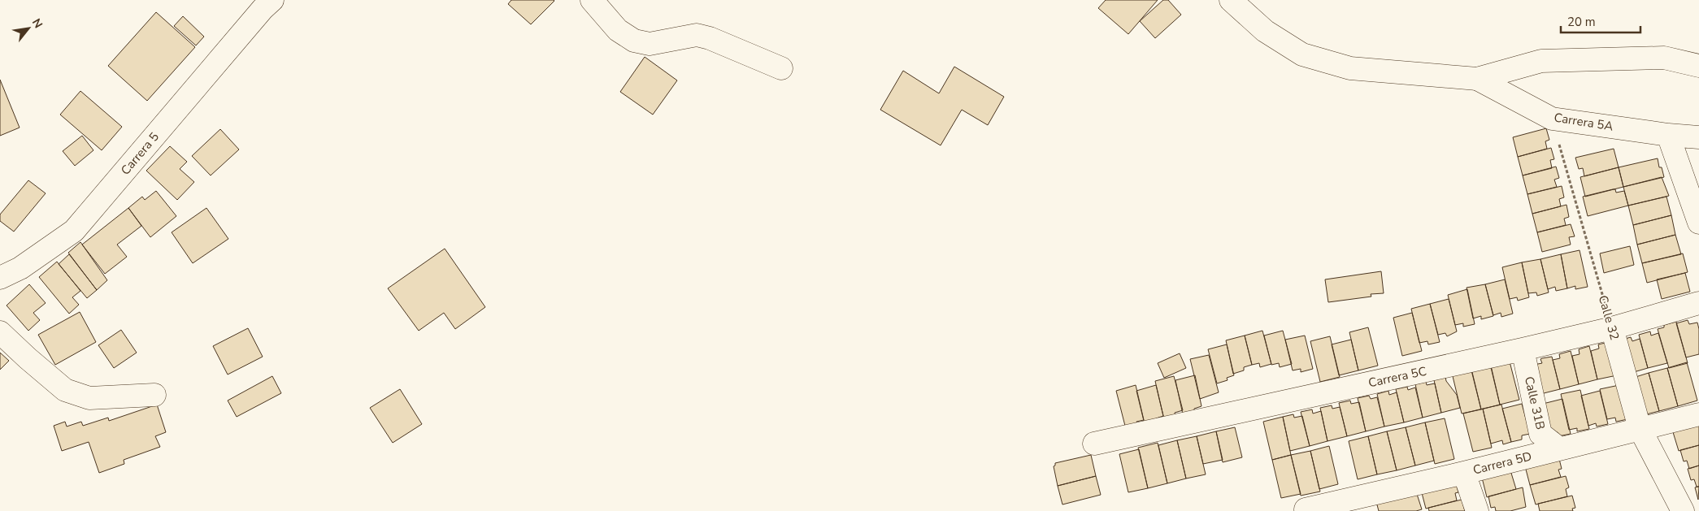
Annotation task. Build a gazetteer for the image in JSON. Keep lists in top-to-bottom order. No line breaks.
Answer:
{"streets":{"street":["Carrera 5A","Carrera 5","Calle 32","Carrera 5C","Calle 31B","Carrera 5D"]},"crossings":[["Carrera 5A","Calle 32"],["Calle 32","Carrera 5C"],["Calle 32","Carrera 5D"],["Carrera 5C","Calle 31B"],["Calle 31B","Carrera 5D"]],"scale_bar":"20 m","north":"top right"}
